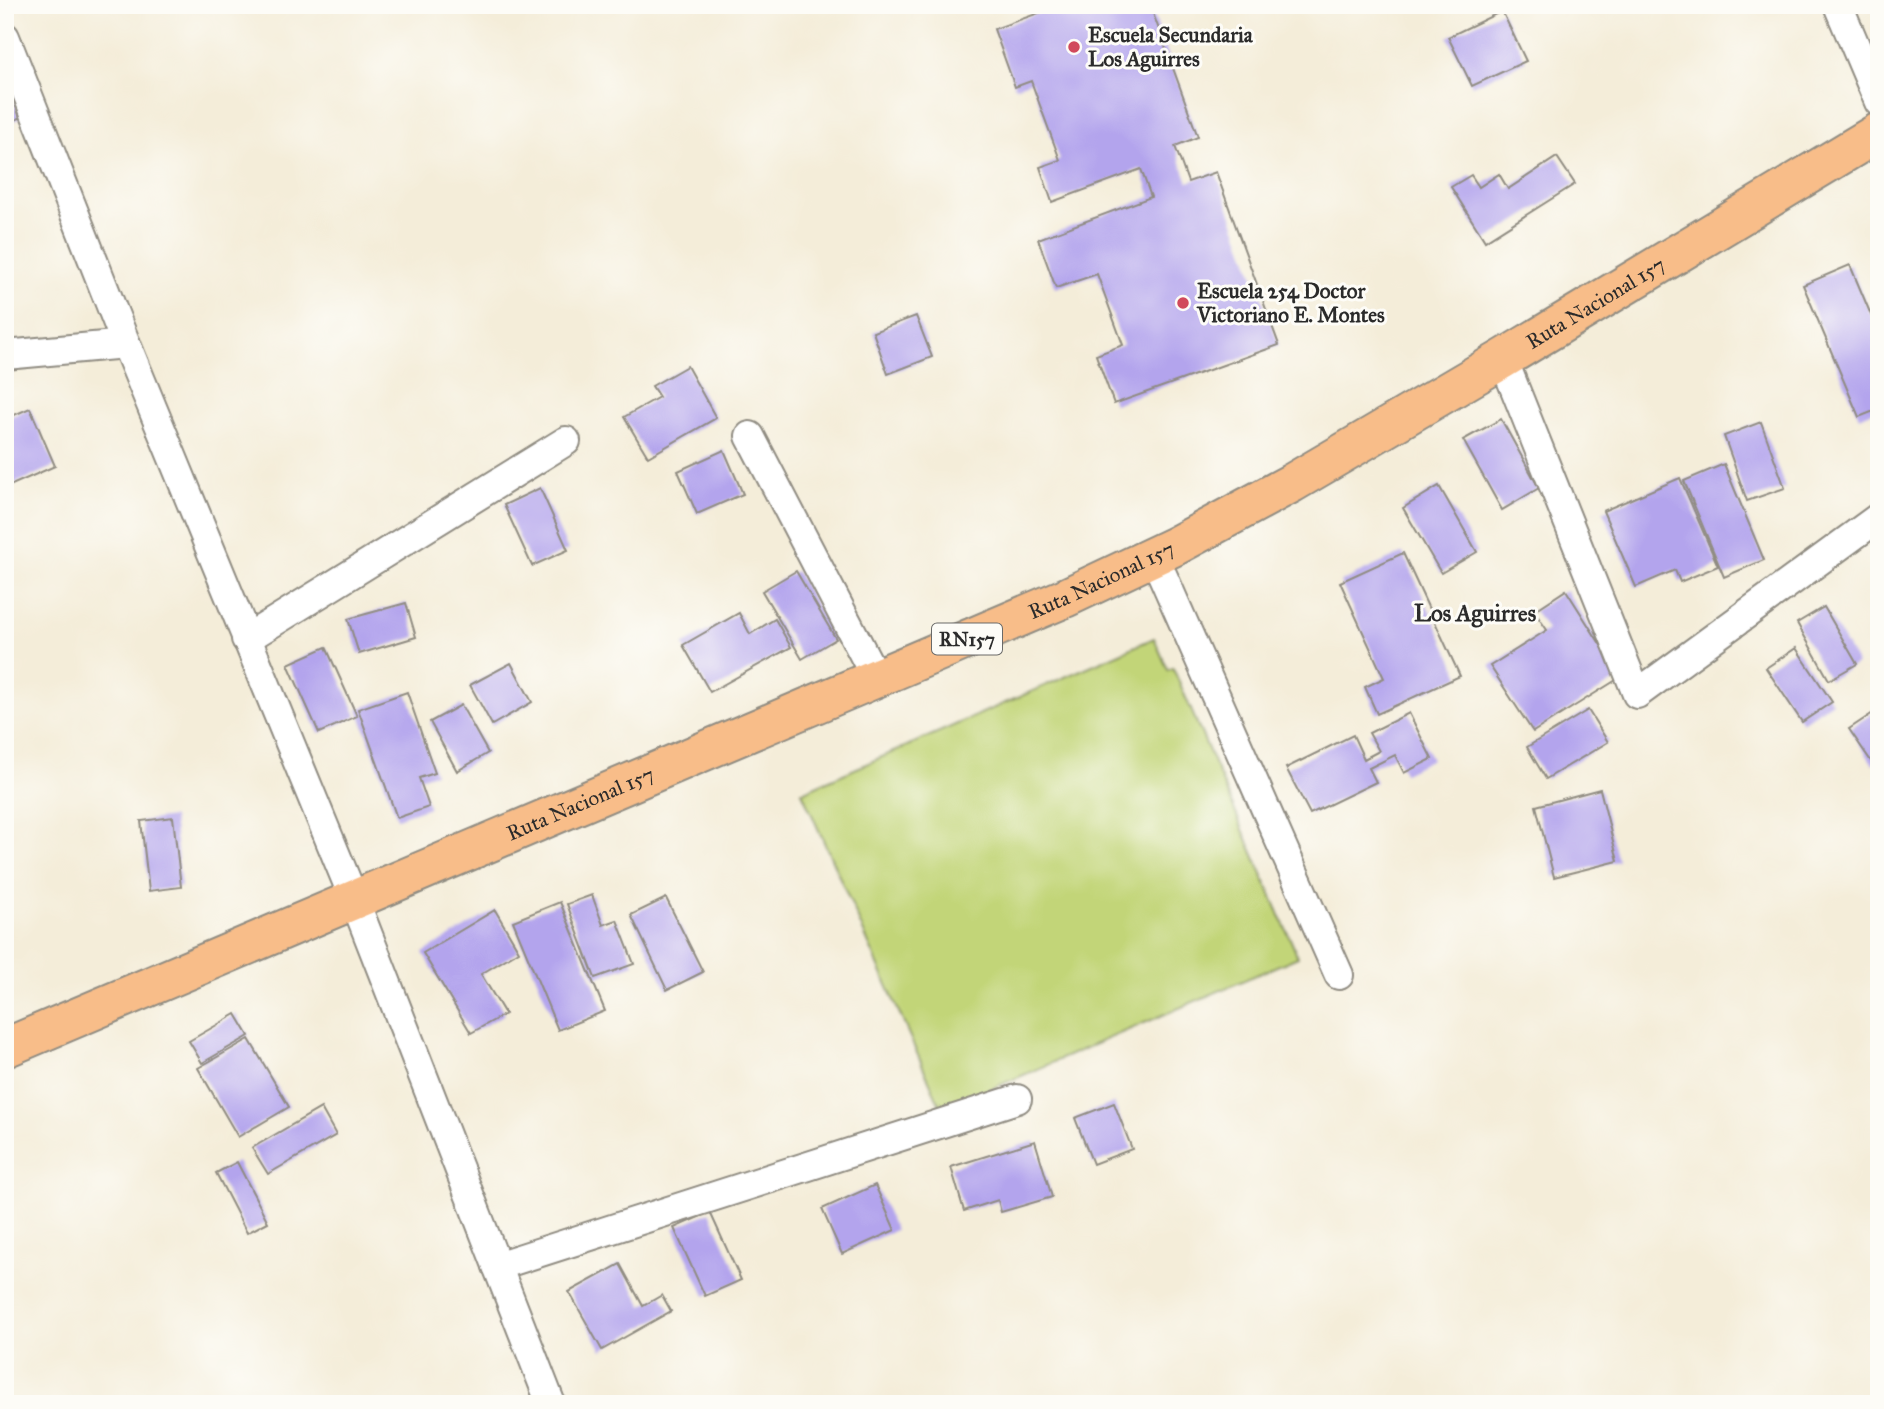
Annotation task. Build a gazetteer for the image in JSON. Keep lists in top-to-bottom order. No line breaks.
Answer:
{"streets":{"highway":["Ruta Nacional 157","RN157"]},"districts":["Los Aguirres"],"places":["Escuela Secundaria Los Aguirres","Escuela 254 Doctor Victoriano E. Montes"]}
